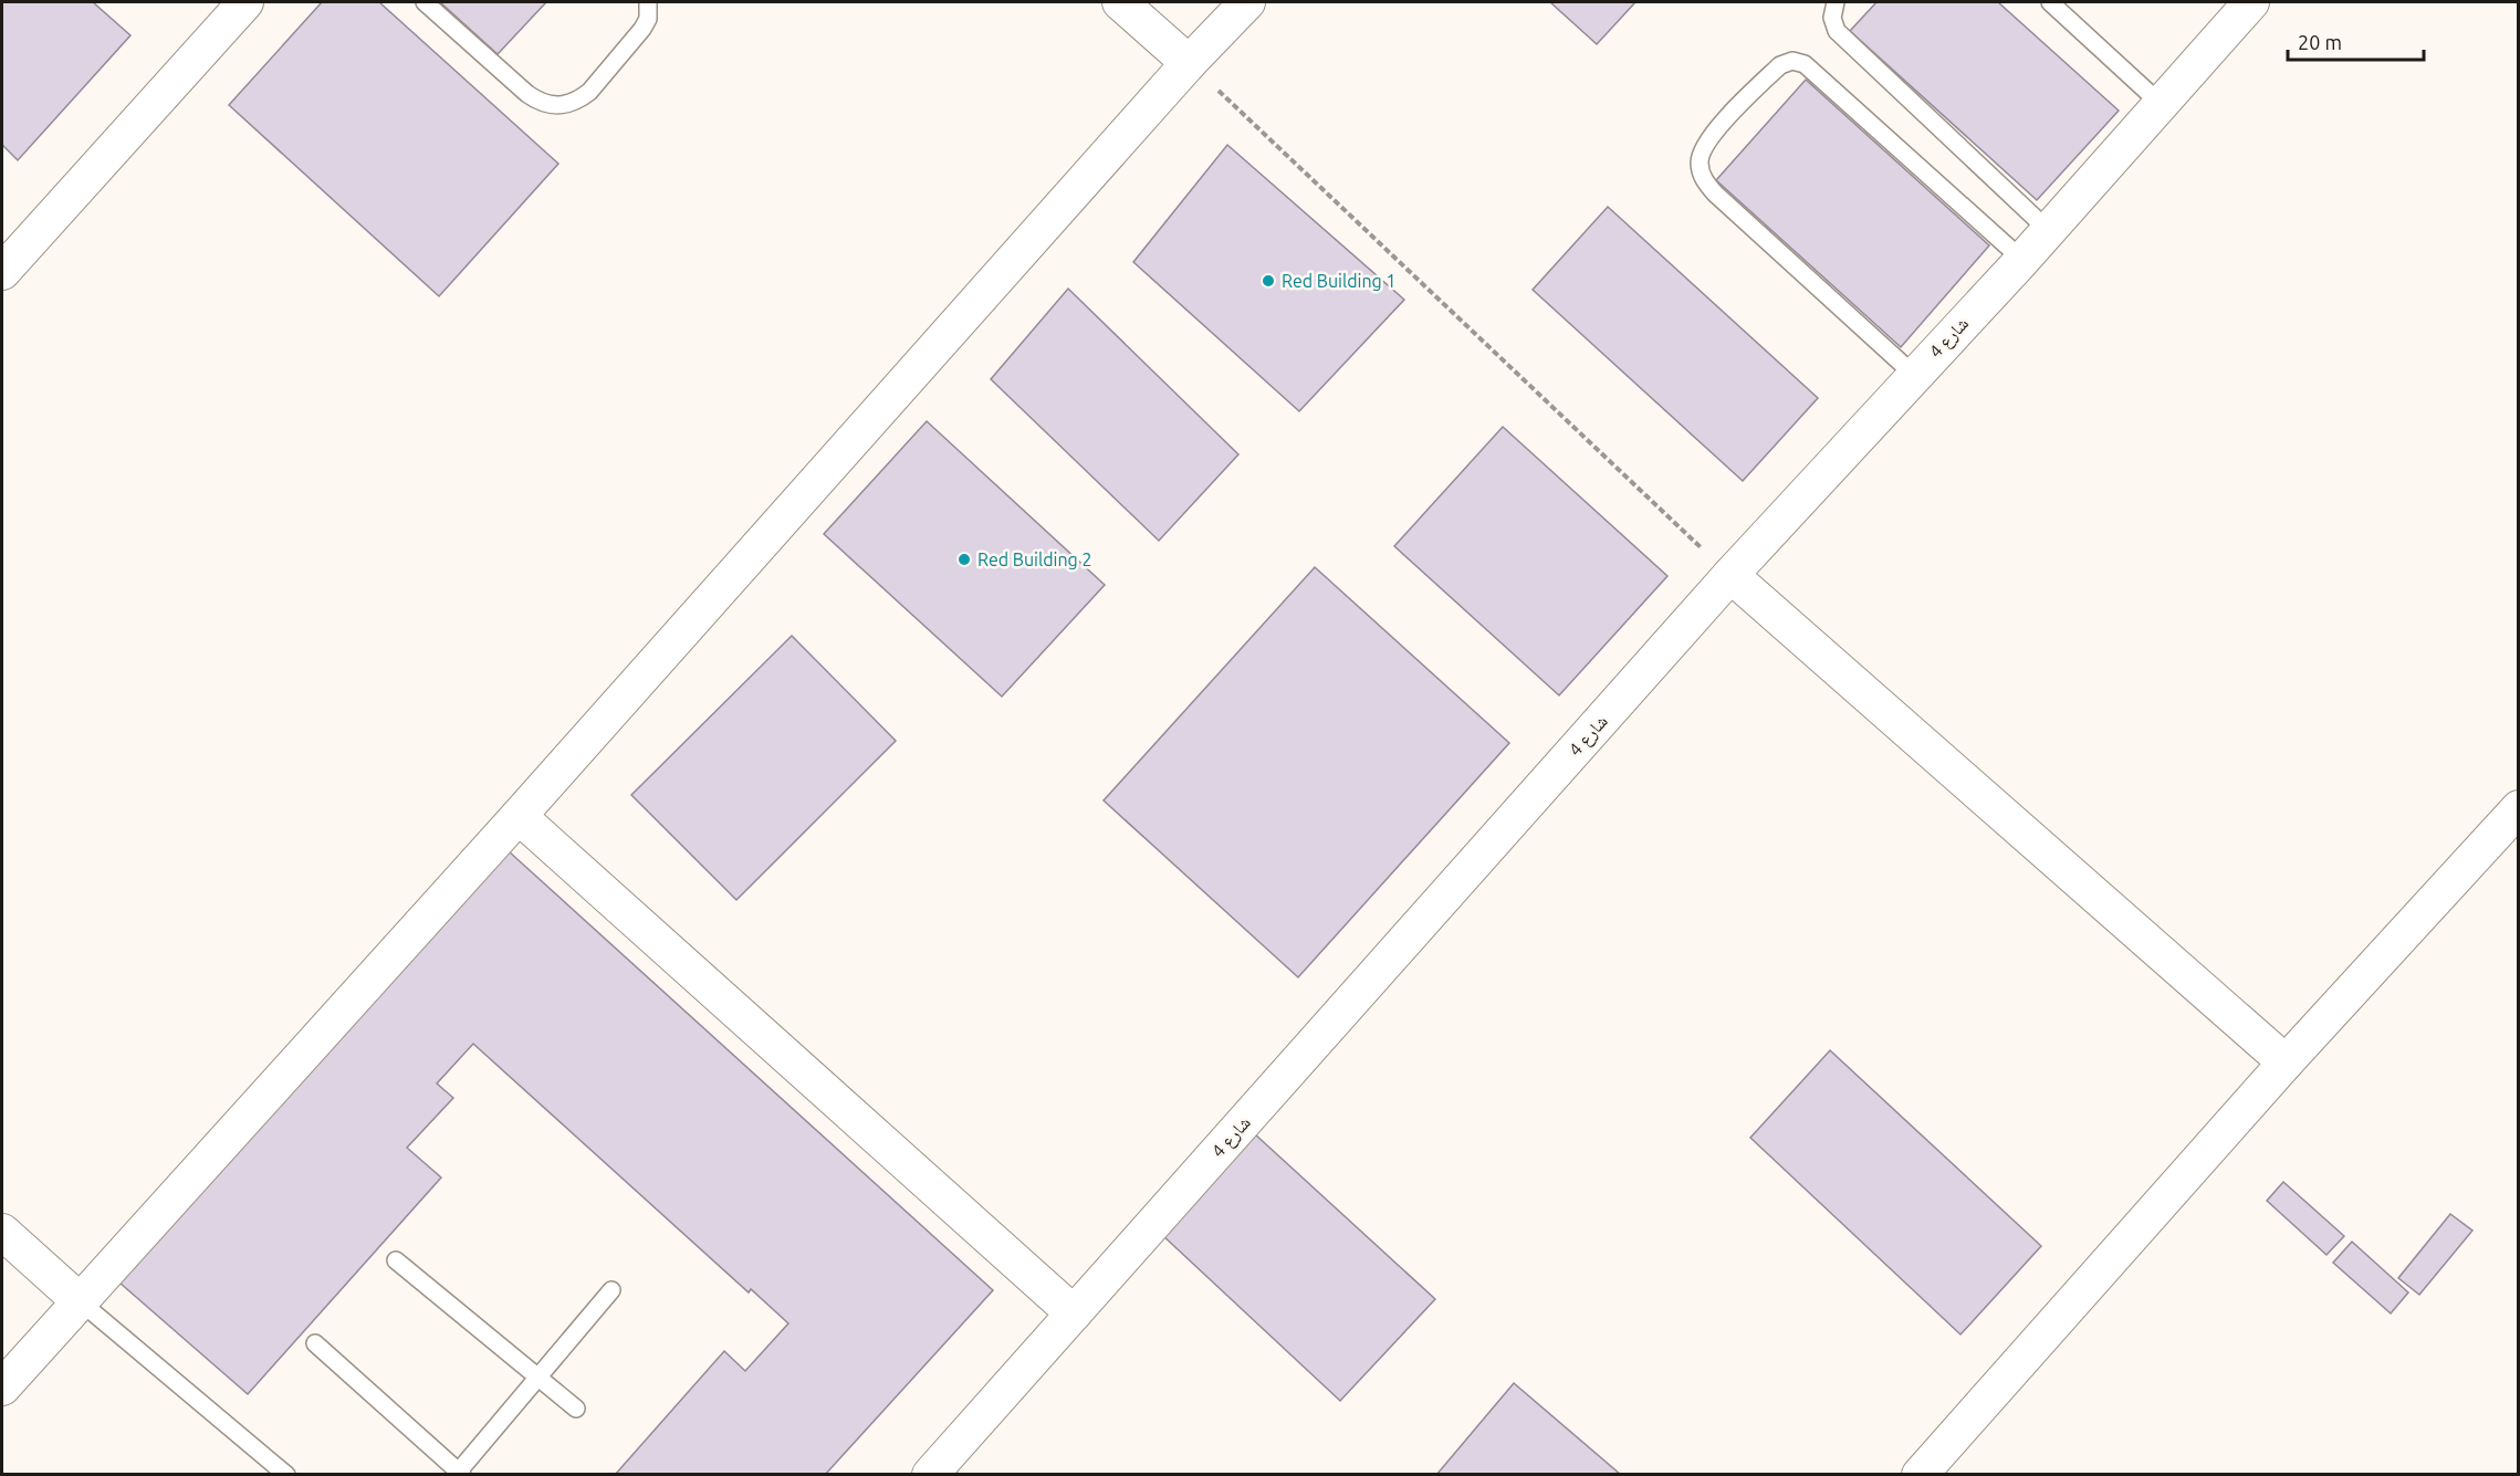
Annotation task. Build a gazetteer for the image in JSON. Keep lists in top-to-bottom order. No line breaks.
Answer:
{"streets":{"street":["شارع 4"]},"places":["Red Building 1","Red Building 2"],"scale_bar":"20 m"}
